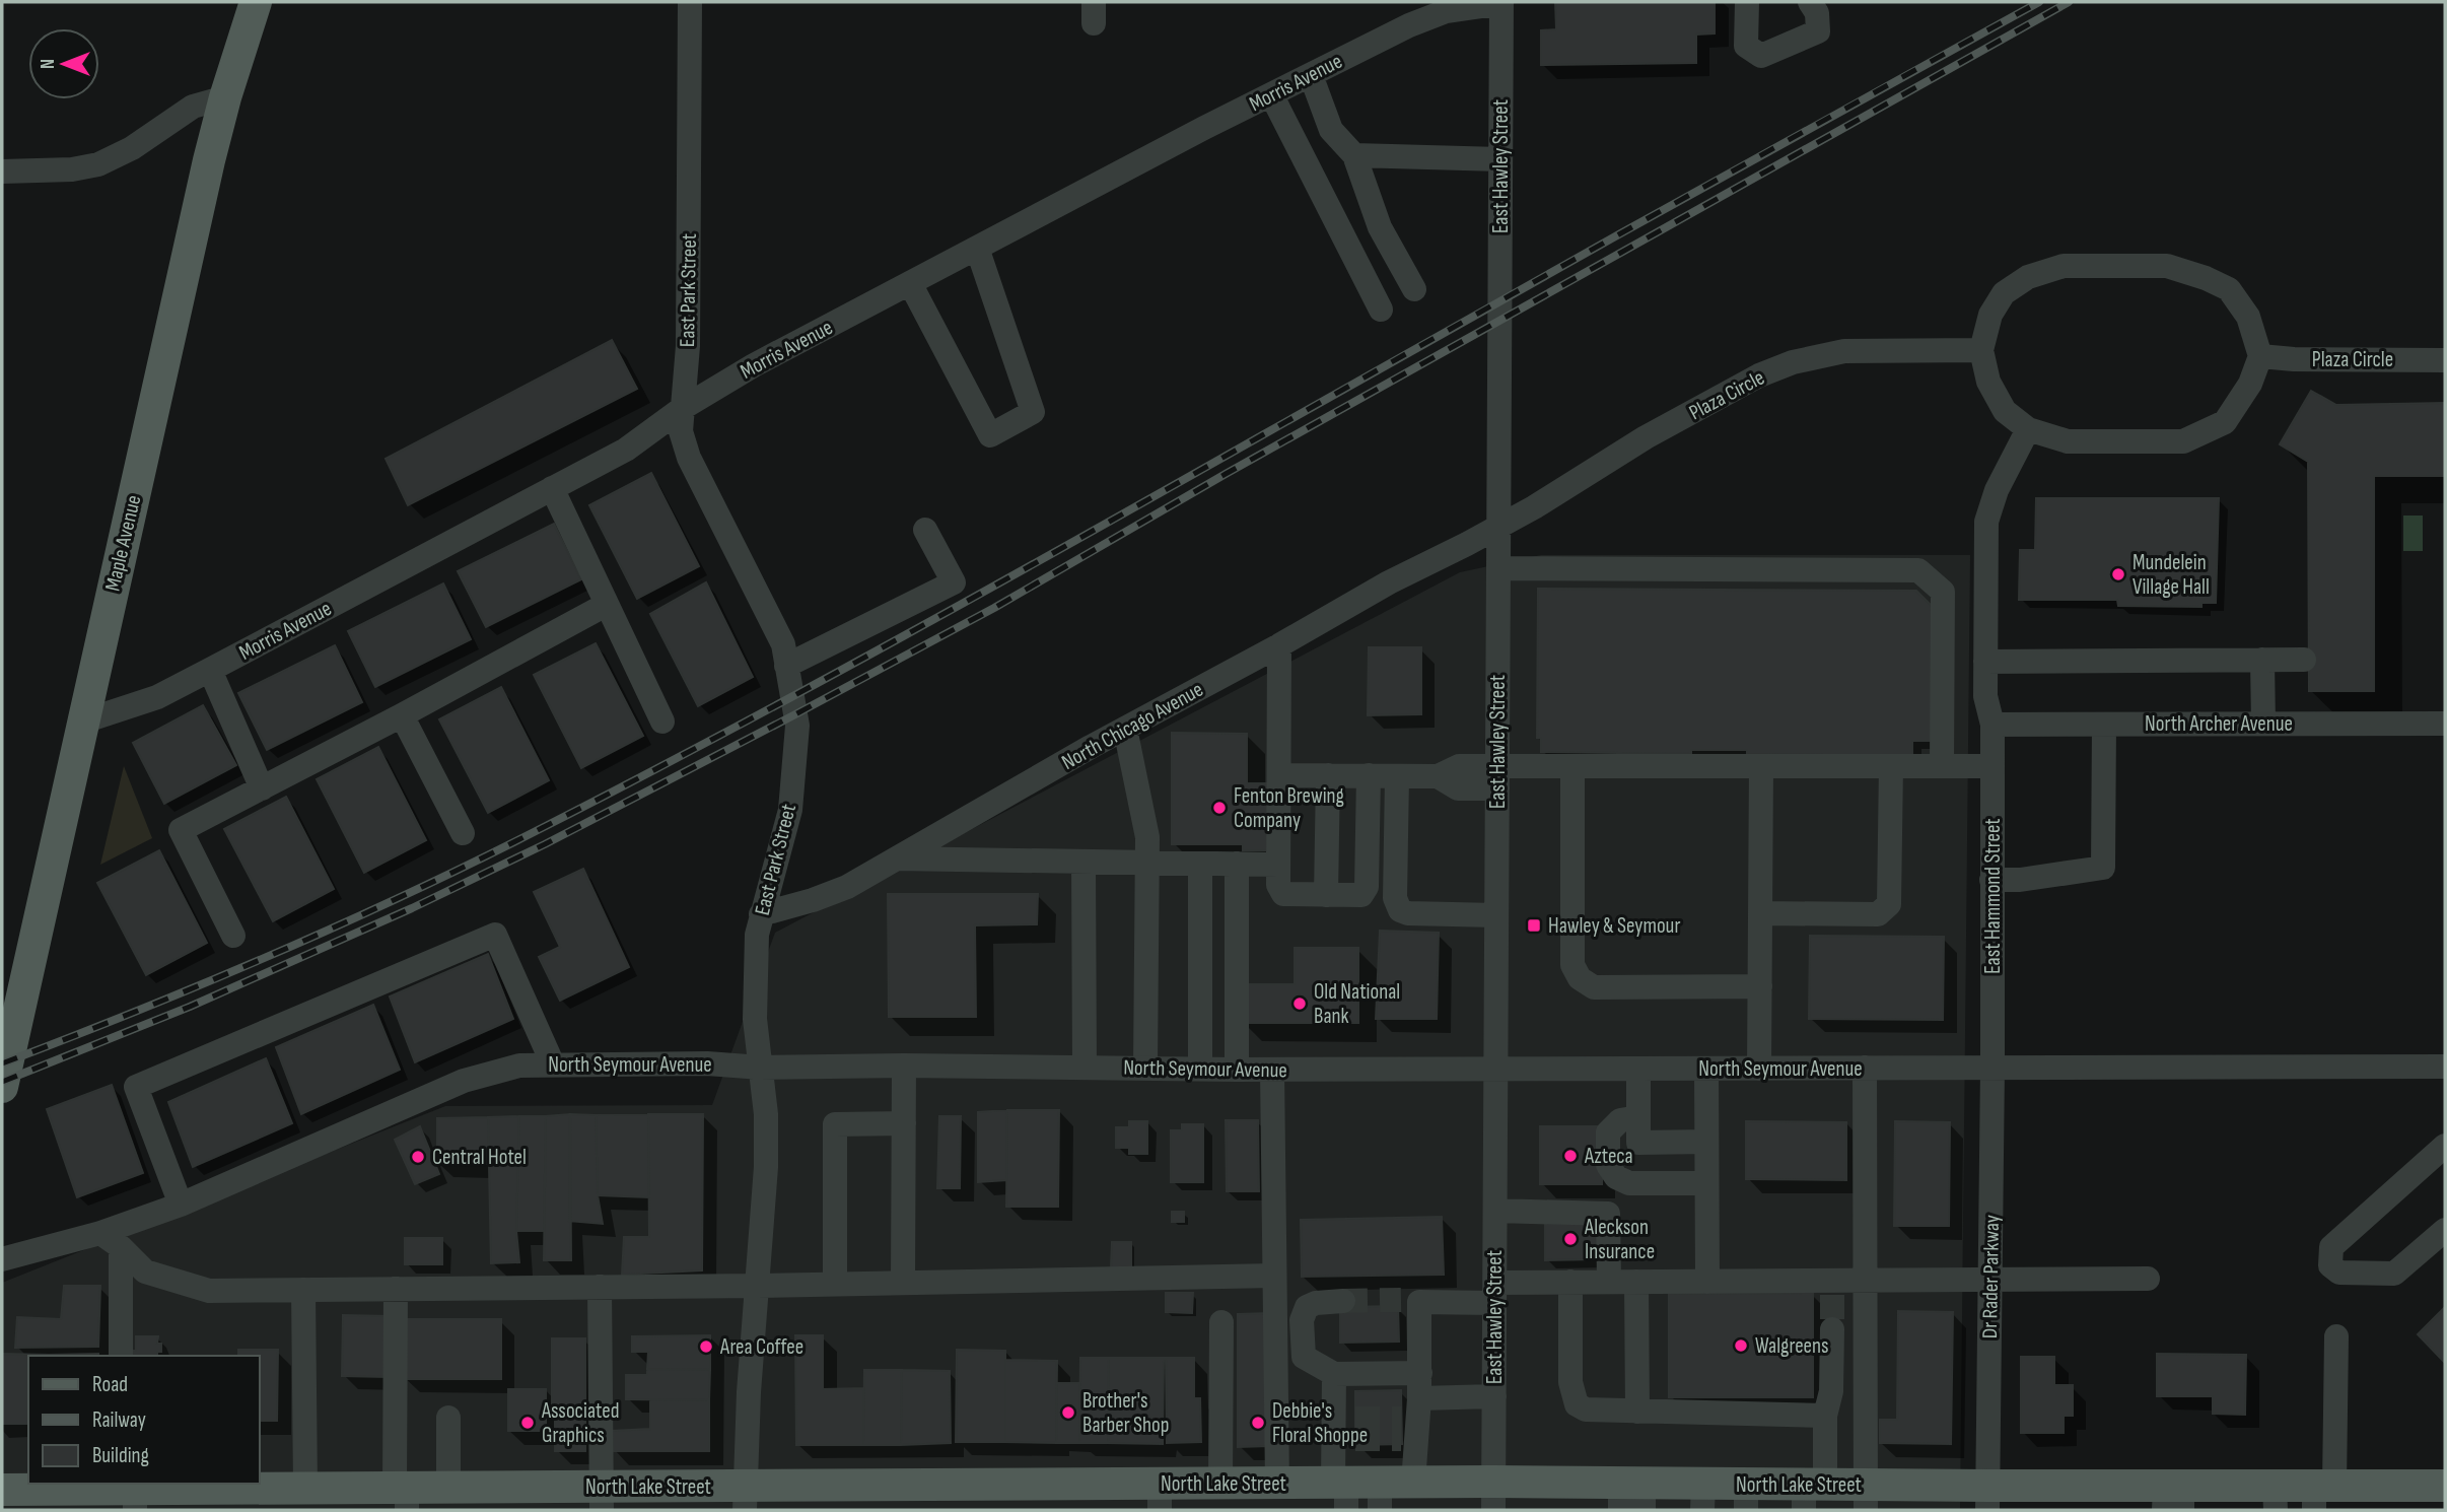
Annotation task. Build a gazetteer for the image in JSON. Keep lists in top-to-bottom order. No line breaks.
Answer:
{"streets":{"main road":["Maple Avenue","North Lake Street"],"street":["Morris Avenue","East Hawley Street","East Park Street","Plaza Circle","North Archer Avenue","North Chicago Avenue","East Hammond Street","North Seymour Avenue","Dr Rader Parkway"]},"crossings":[["Morris Avenue","East Hawley Street"],["Morris Avenue","East Park Street"],["Morris Avenue","Maple Avenue"],["East Hawley Street","Plaza Circle"],["East Hawley Street","North Chicago Avenue"],["East Hawley Street","North Seymour Avenue"],["East Hawley Street","North Lake Street"],["East Park Street","North Chicago Avenue"],["East Park Street","North Seymour Avenue"],["East Park Street","North Lake Street"],["Plaza Circle","North Chicago Avenue"],["Plaza Circle","East Hammond Street"],["North Archer Avenue","East Hammond Street"],["East Hammond Street","North Seymour Avenue"],["East Hammond Street","Dr Rader Parkway"],["North Seymour Avenue","Dr Rader Parkway"],["Dr Rader Parkway","North Lake Street"]],"places":{"other":["Mundelein Village Hall","Fenton Brewing Company","Old National Bank","Azteca","Central Hotel","Aleckson Insurance","Walgreens","Area Coffee","Brother's Barber Shop","Associated Graphics","Debbie's Floral Shoppe"],"transit":["Hawley & Seymour"]},"legend":["Road","Railway","Building"],"north":"left"}
